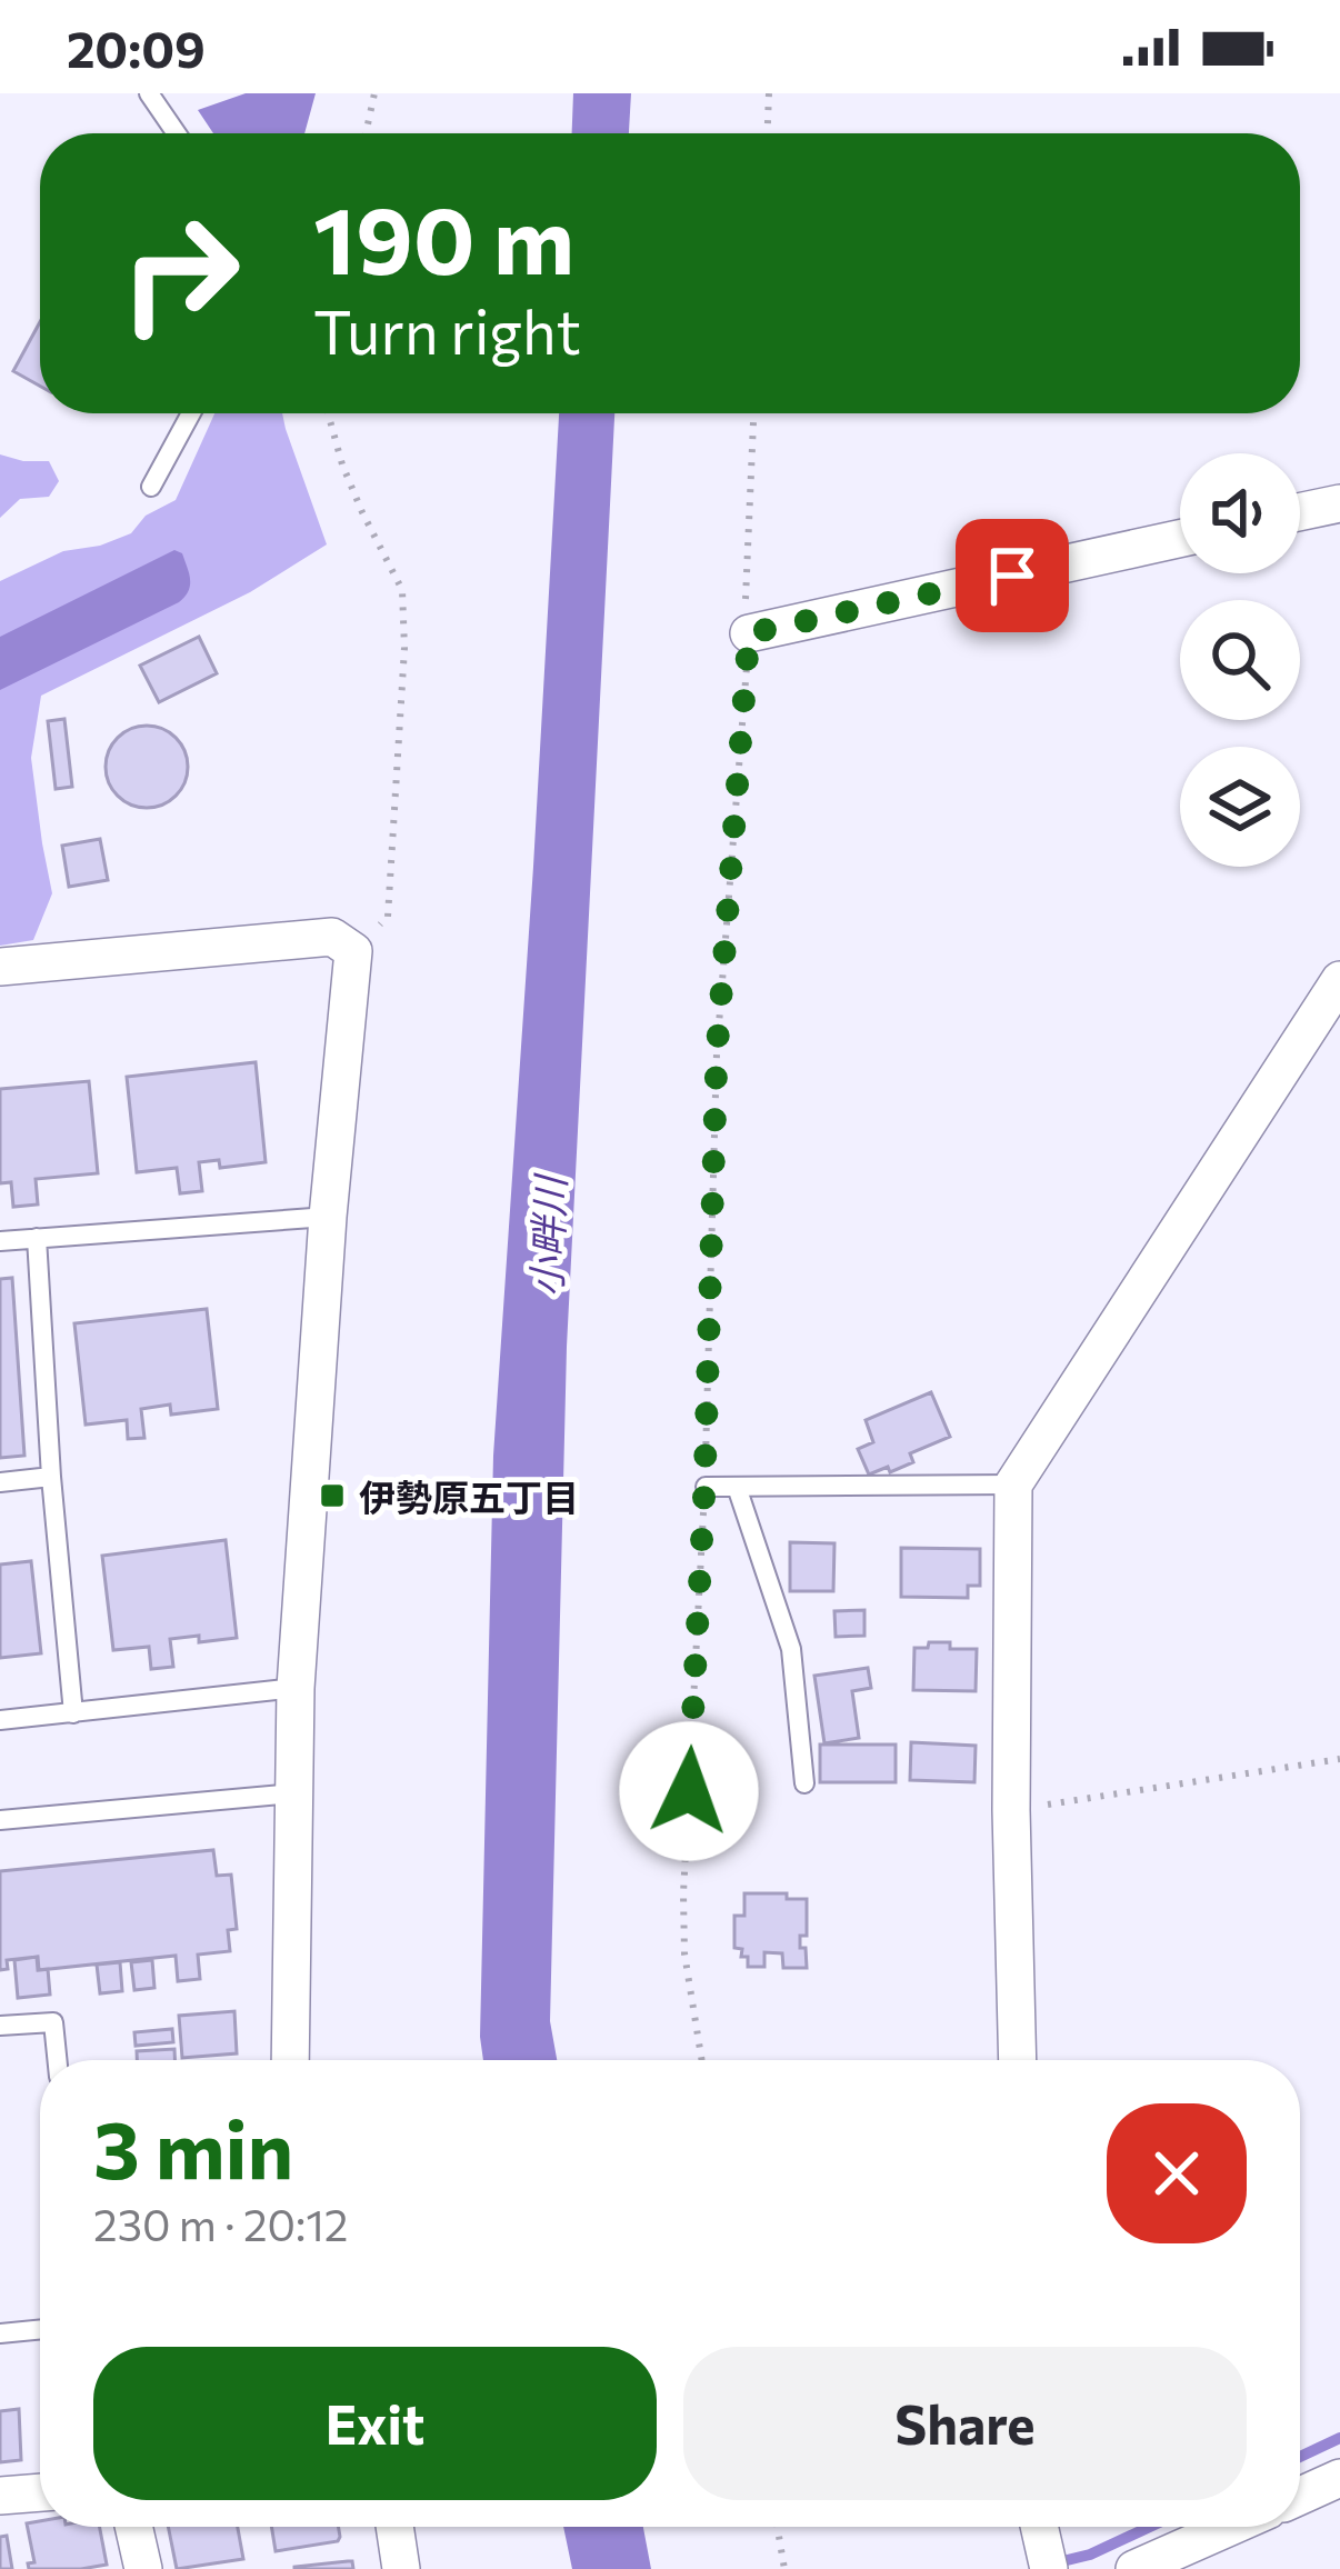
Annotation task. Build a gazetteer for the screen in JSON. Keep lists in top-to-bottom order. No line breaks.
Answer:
{"water":["小畔川"],"places":{"transit":["伊勢原五丁目"]},"page":{"status":"20:09","turn":["190 m","Turn right"],"heading":["3 min","230 m · 20:12"],"buttons":["Exit","Share"]}}
